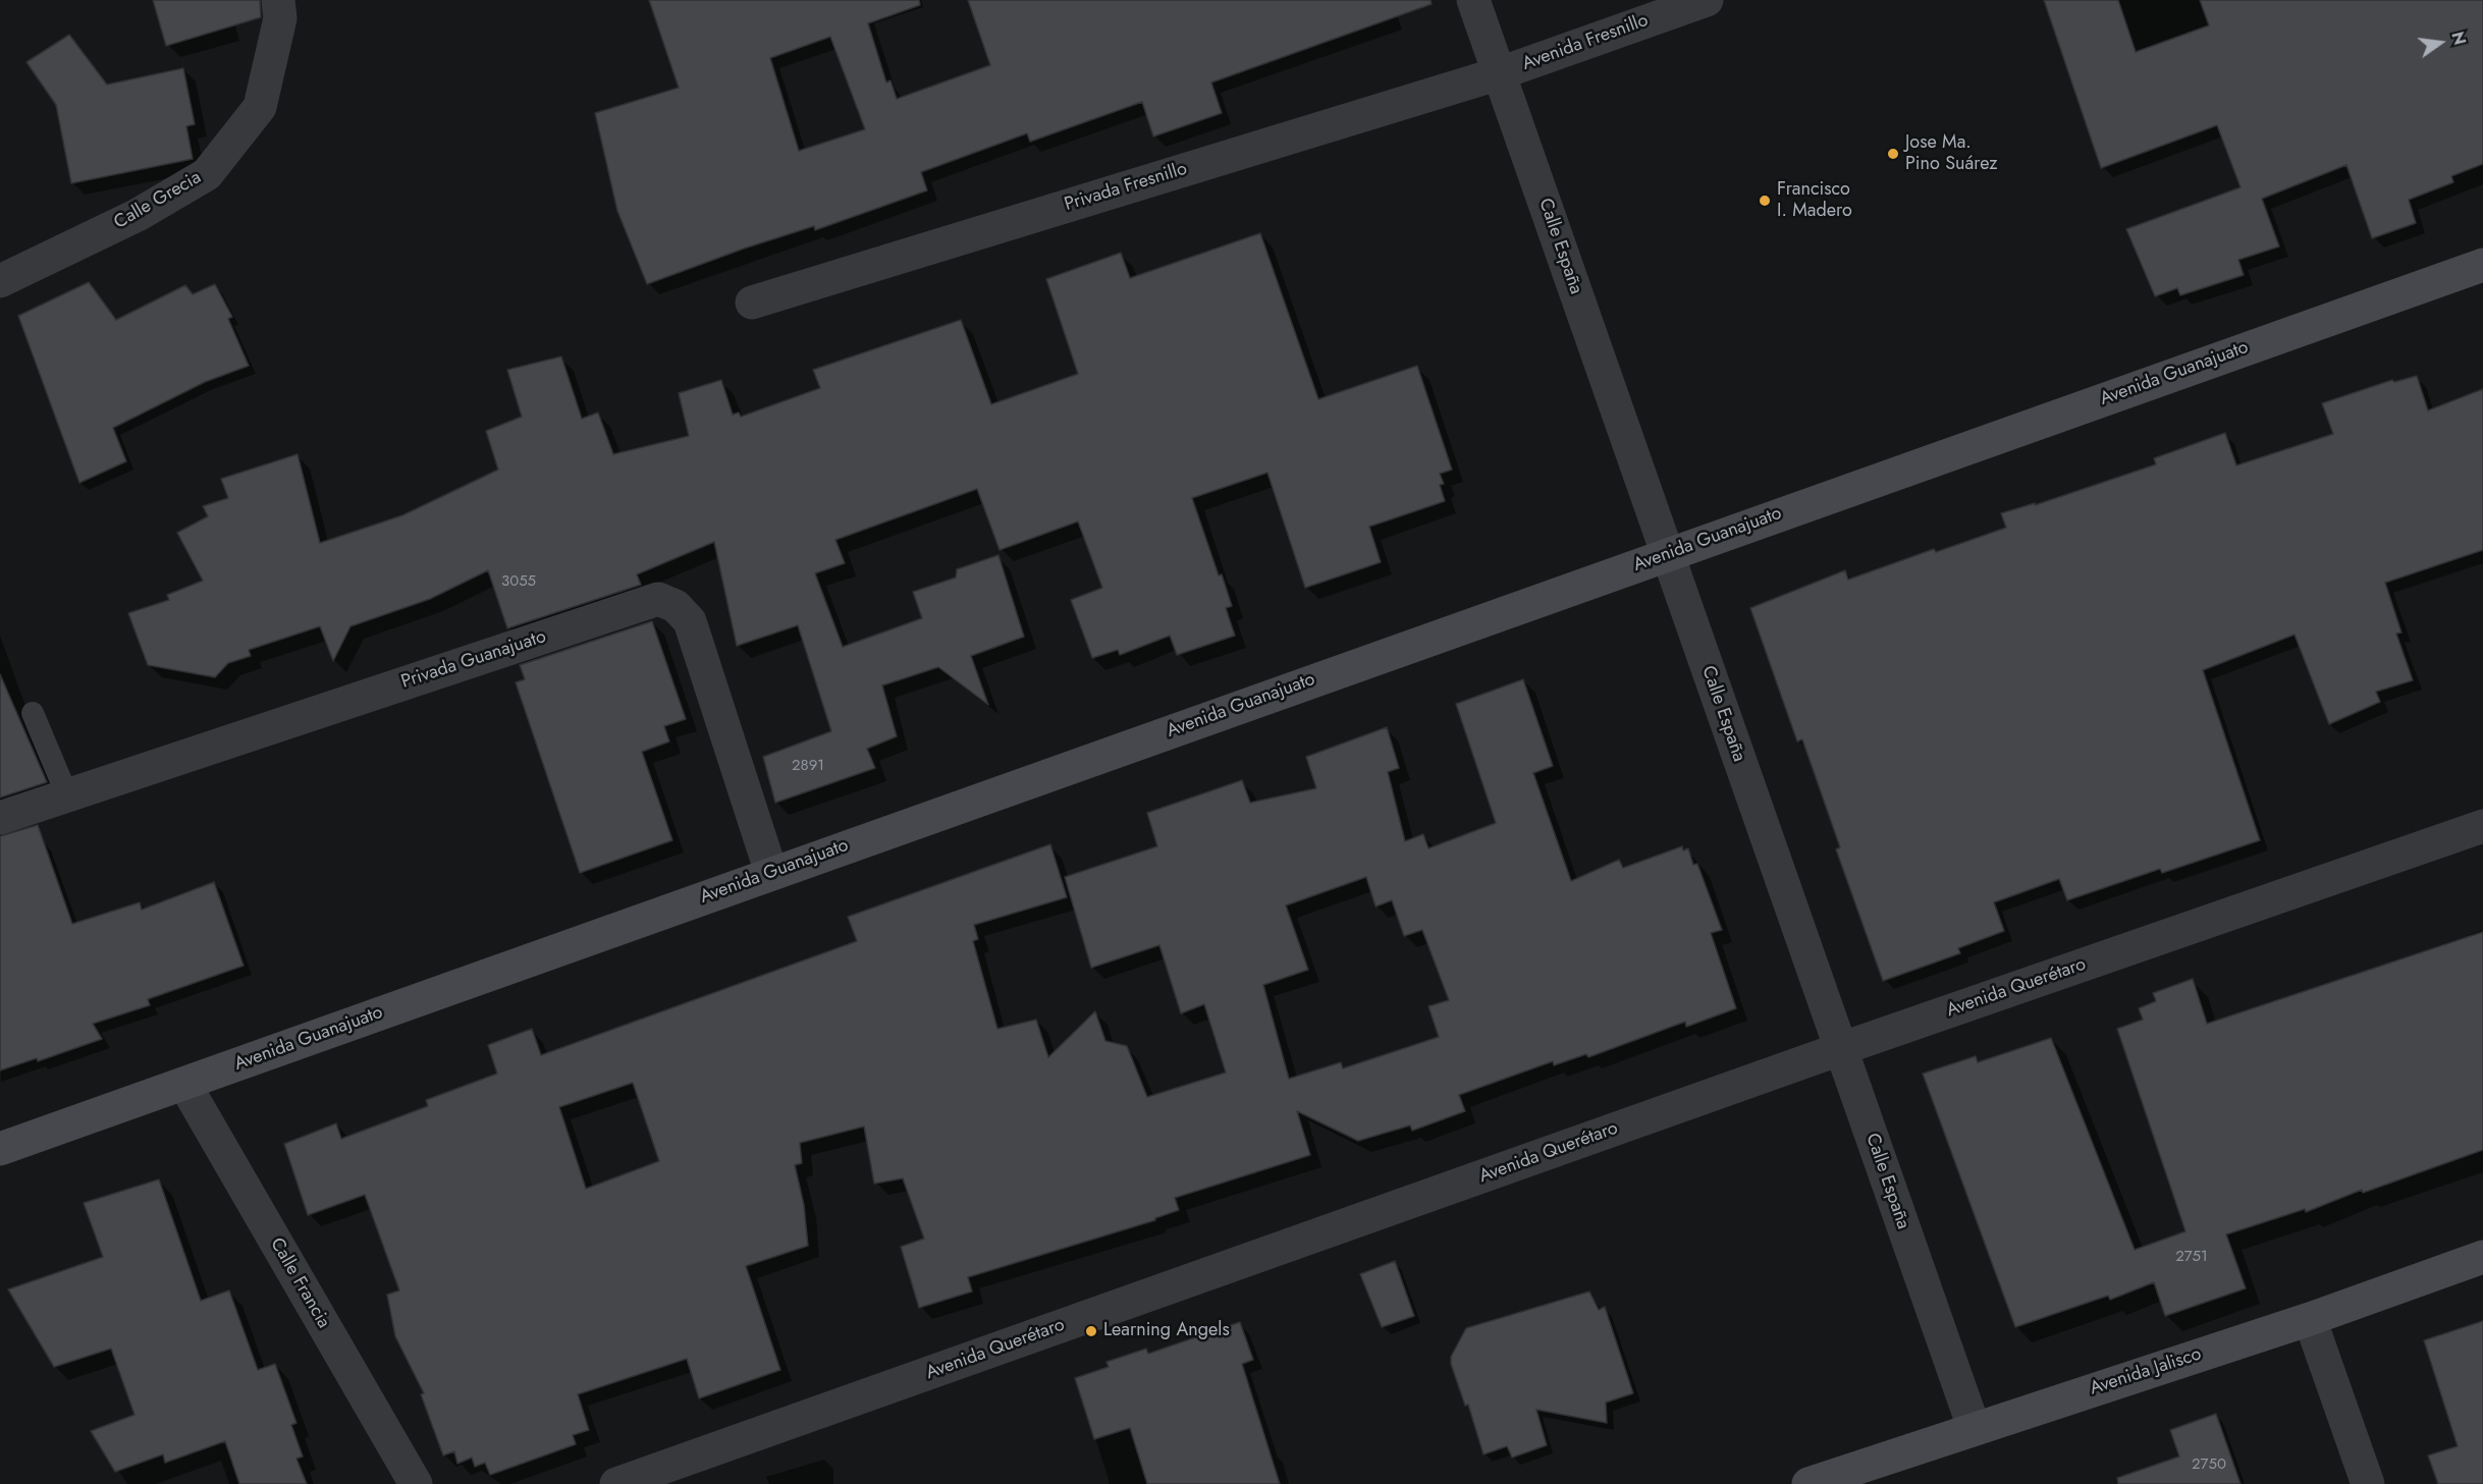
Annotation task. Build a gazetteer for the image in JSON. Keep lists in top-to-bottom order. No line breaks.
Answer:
{"streets":{"street":["Avenida Fresnillo","Privada Fresnillo","Calle Grecia","Calle España","Avenida Guanajuato","Privada Guanajuato","Avenida Querétaro","Calle Francia","Avenida Jalisco"]},"crossings":[["Avenida Fresnillo","Privada Fresnillo"],["Avenida Fresnillo","Calle España"],["Privada Fresnillo","Calle España"],["Calle España","Avenida Guanajuato"],["Calle España","Avenida Querétaro"],["Calle España","Avenida Jalisco"],["Avenida Guanajuato","Privada Guanajuato"],["Avenida Guanajuato","Calle Francia"]],"places":["Jose Ma. Pino Suárez","Francisco I. Madero","Learning Angels"],"house_numbers":["3055","2891","2751","2750"],"north":"right"}
